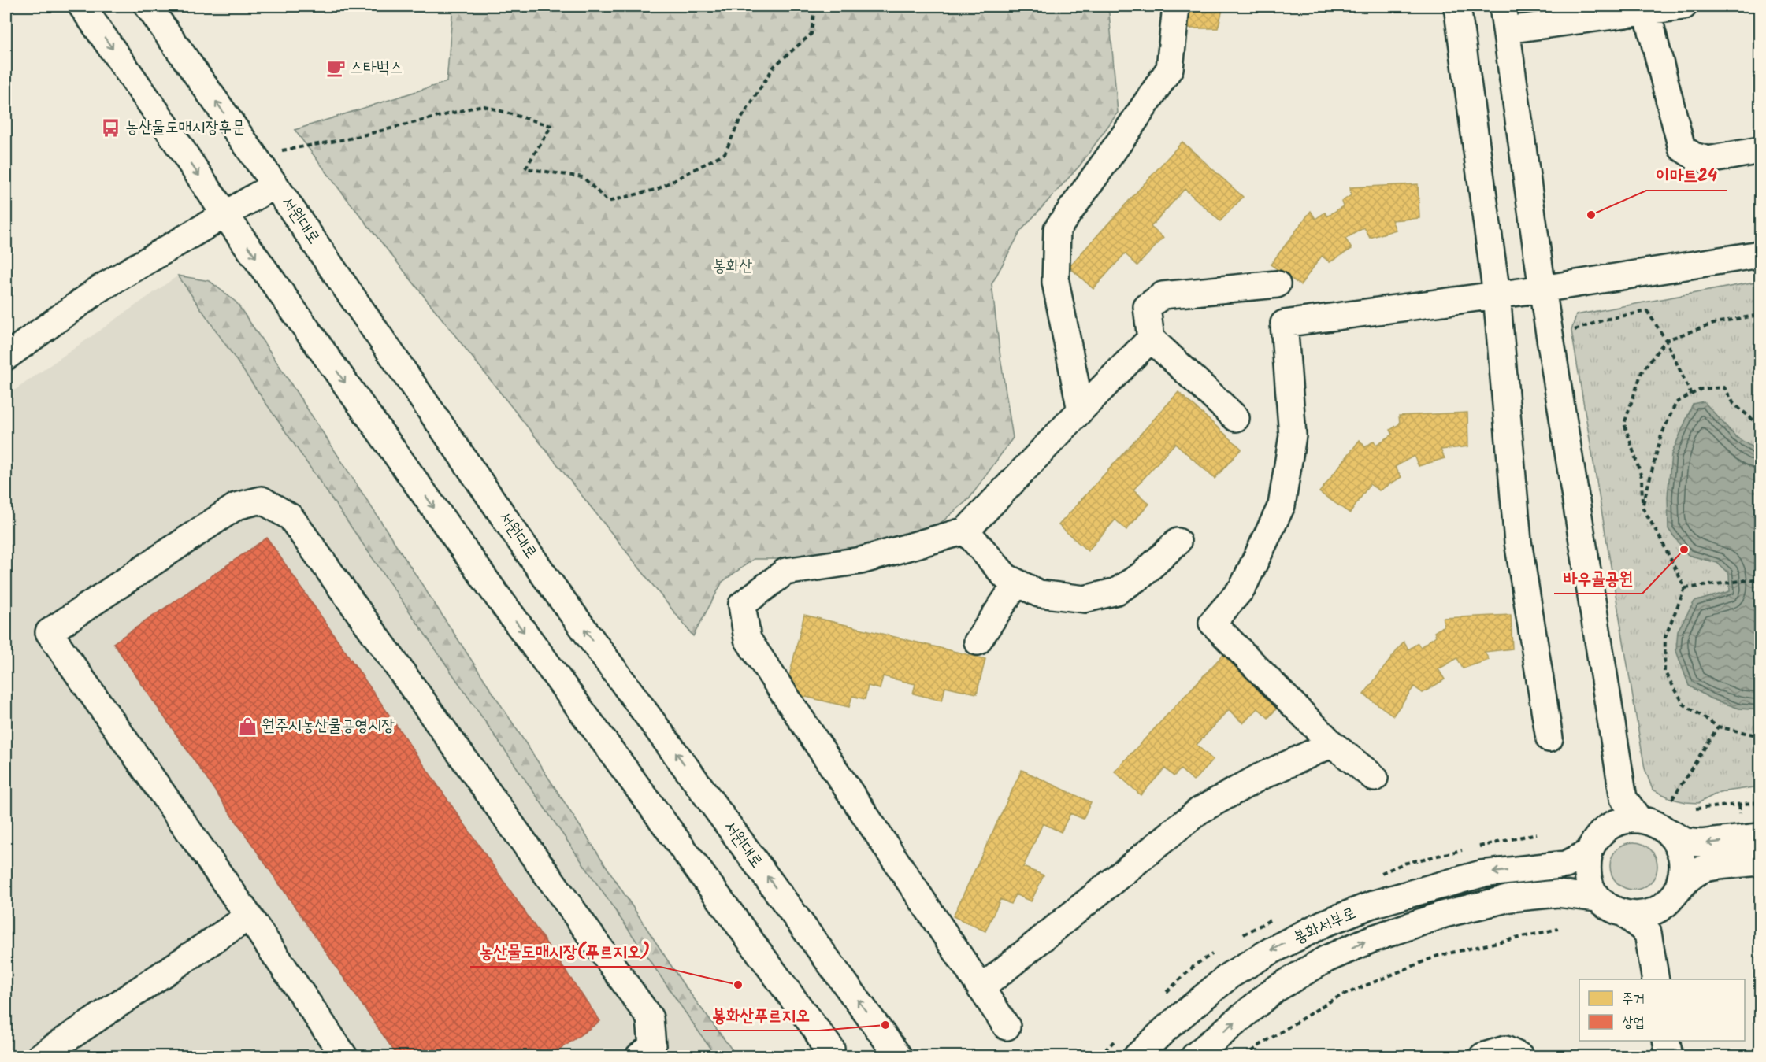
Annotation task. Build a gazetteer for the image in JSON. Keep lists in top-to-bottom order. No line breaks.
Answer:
{"streets":{"street":["서원대로","봉화서부로"]},"parks":["봉화산"],"places":{"cafe":["스타벅스"],"bus stop":["농산물도매시장후문"],"other":["이마트24","바우골공원","농산물도매시장(푸르지오)","봉화산푸르지오"],"shop":["원주시농산물공영시장"]},"legend":["주거","상업"]}
